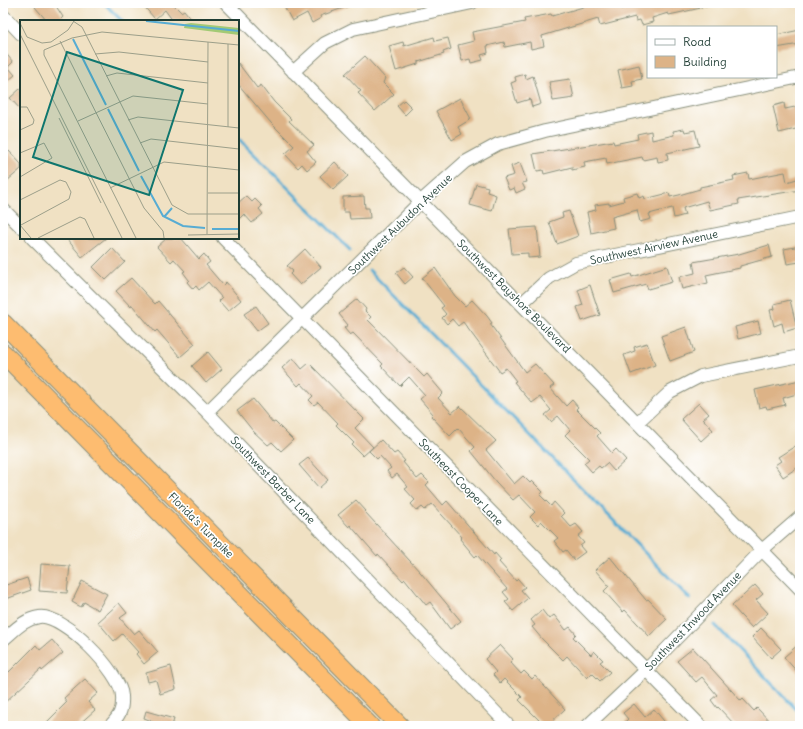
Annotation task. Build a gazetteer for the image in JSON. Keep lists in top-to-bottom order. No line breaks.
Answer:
{"streets":{"highway":["Florida's Turnpike"],"street":["Southwest Aubudon Avenue","Southwest Airview Avenue","Southwest Bayshore Boulevard","Southwest Barber Lane","Southeast Cooper Lane","Southwest Inwood Avenue"]},"crossings":[["Southwest Aubudon Avenue","Southwest Bayshore Boulevard"],["Southwest Aubudon Avenue","Southwest Barber Lane"],["Southwest Aubudon Avenue","Southeast Cooper Lane"],["Southwest Airview Avenue","Southwest Bayshore Boulevard"],["Southwest Bayshore Boulevard","Southwest Inwood Avenue"],["Southeast Cooper Lane","Southwest Inwood Avenue"]],"legend":["Road","Building"]}
